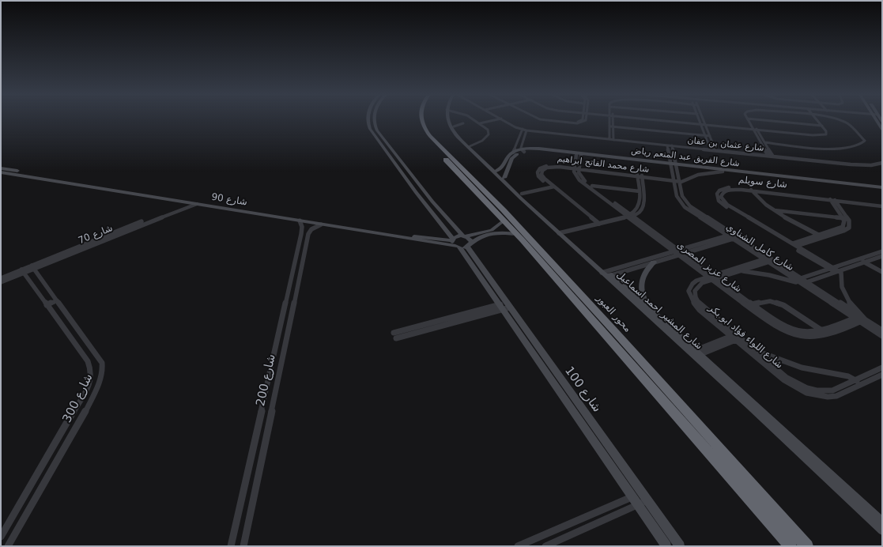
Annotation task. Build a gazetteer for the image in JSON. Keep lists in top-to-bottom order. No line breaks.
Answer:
{"streets":{"highway":["محور العبور"],"street":["شارع عثمان بن عفان","شارع الفريق عبد المنعم رياض","شارع محمد الفاتح ابراهيم","شارع سويلم","شارع 90","شارع 70","شارع كامل الشناوي","شارع عزيز المصرى","شارع المشير احمد اسماعيل","شارع اللواء فؤاد ابو بكر","شارع 200","شارع 100","شارع 300"]},"crossings":[["شارع عثمان بن عفان","شارع كامل الشناوي"],["شارع الفريق عبد المنعم رياض","شارع كامل الشناوي"],["شارع محمد الفاتح ابراهيم","شارع كامل الشناوي"],["شارع محمد الفاتح ابراهيم","شارع عزيز المصرى"],["شارع 90","شارع 70"],["شارع 90","شارع 200"],["شارع 90","شارع 100"],["شارع 70","شارع 300"],["شارع كامل الشناوي","شارع عزيز المصرى"],["شارع كامل الشناوي","شارع اللواء فؤاد ابو بكر"],["شارع عزيز المصرى","شارع اللواء فؤاد ابو بكر"]]}
